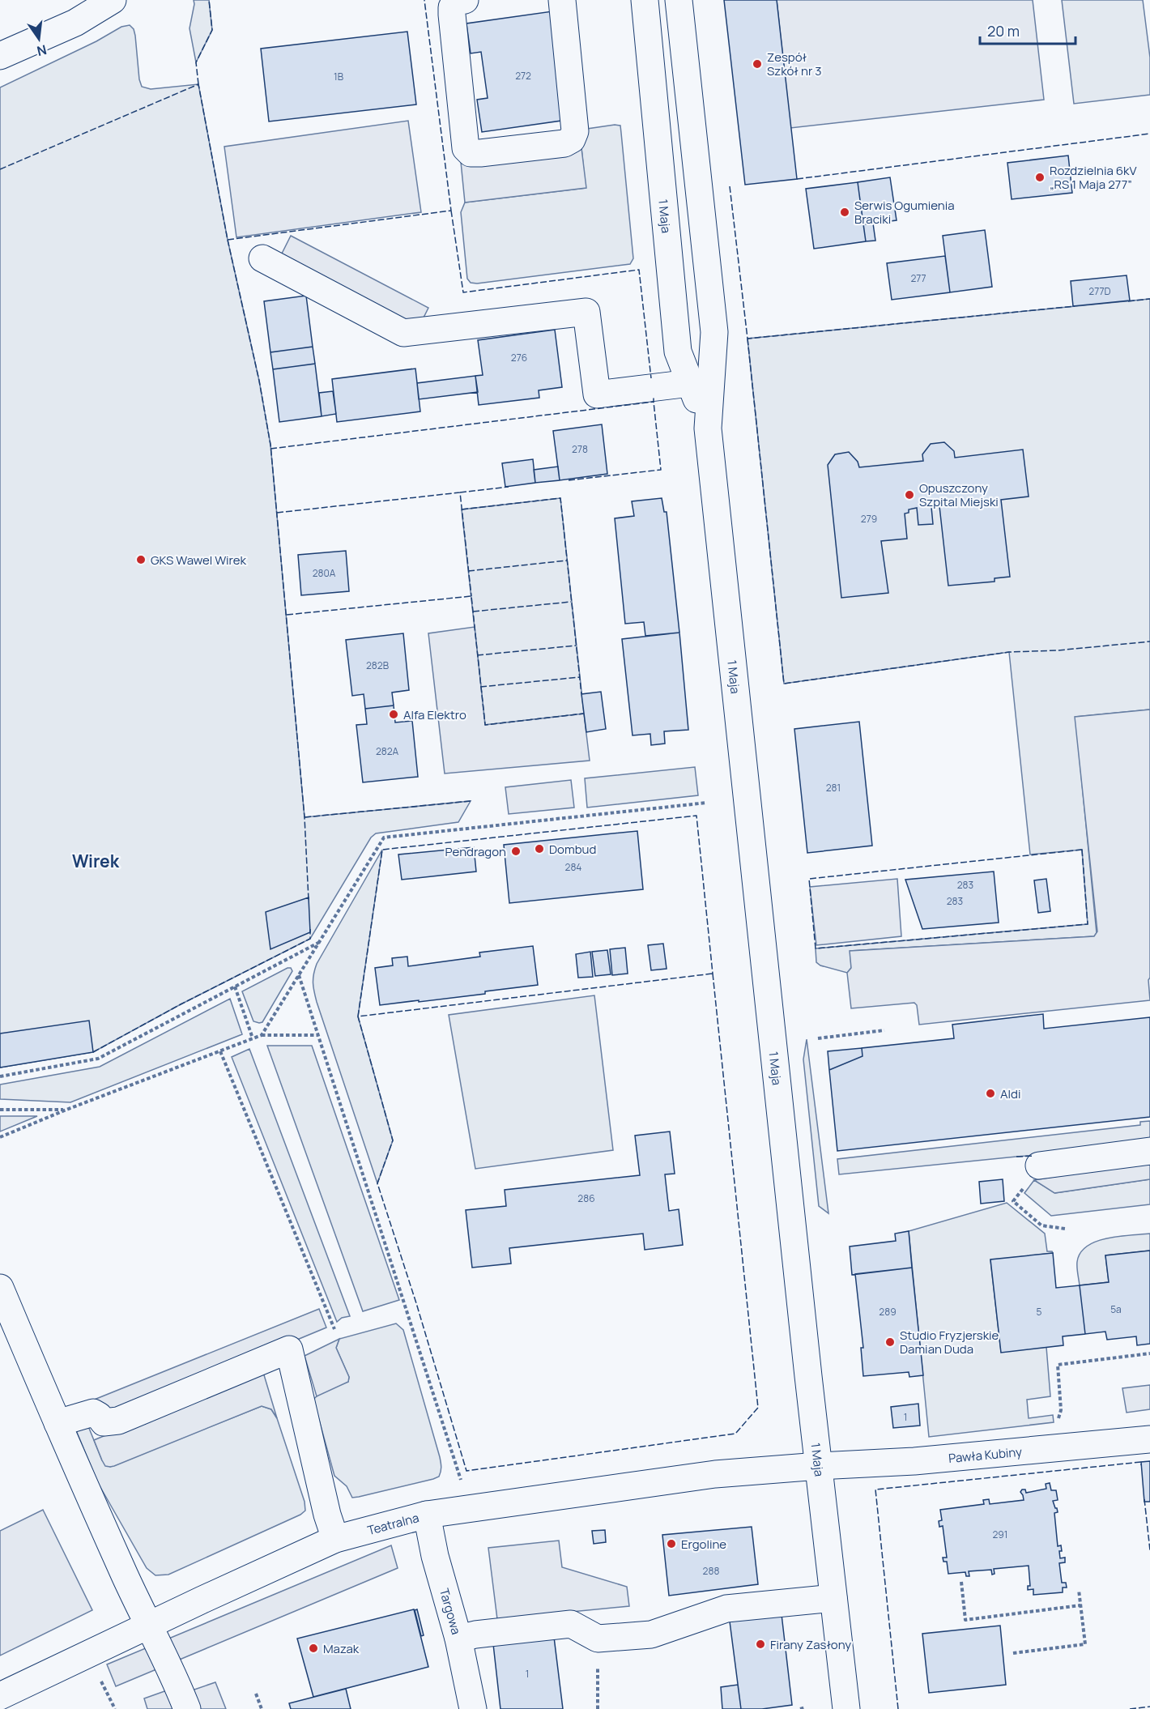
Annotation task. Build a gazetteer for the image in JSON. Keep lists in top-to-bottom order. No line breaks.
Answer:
{"streets":{"street":["1 Maja","Pawła Kubiny","Teatralna","Targowa"]},"crossings":[["1 Maja","Pawła Kubiny"],["1 Maja","Teatralna"],["Pawła Kubiny","Teatralna"],["Teatralna","Targowa"]],"districts":["Wirek"],"places":["Zespół Szkół nr 3","Rozdzielnia 6kV „RS 1 Maja 277”","Serwis Ogumienia Braciki","Opuszczony Szpital Miejski","GKS Wawel Wirek","Alfa Elektro","Dombud","Pendragon","Aldi","Studio Fryzjerskie Damian Duda","Ergoline","Firany Zasłony","Mazak"],"house_numbers":["272","1B","277","277D","276","278","279","280A","282B","282A","281","284","283","283","286","5a","289","5","1","291","288","1"],"scale_bar":"20 m","north":"bottom"}
